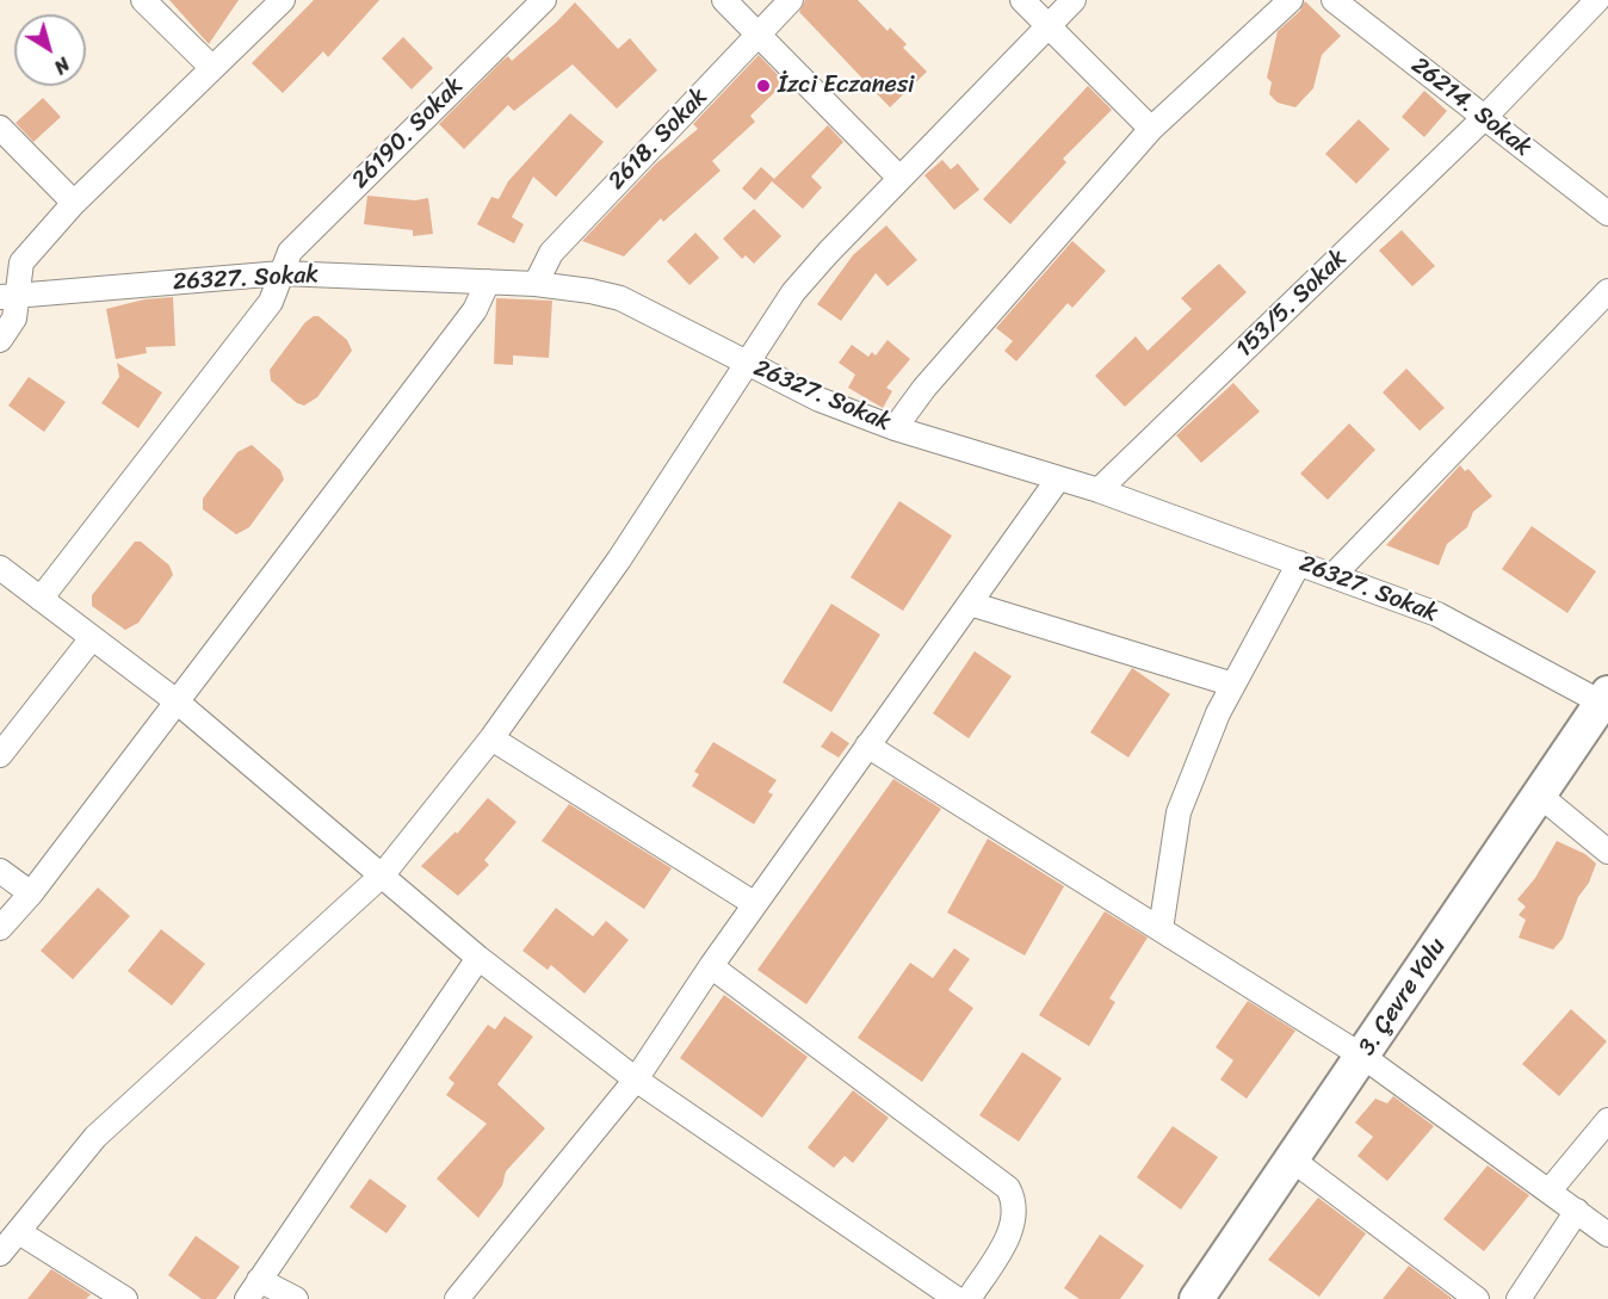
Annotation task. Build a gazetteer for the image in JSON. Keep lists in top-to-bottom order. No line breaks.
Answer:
{"streets":{"main road":["3. Çevre Yolu"],"street":["26214. Sokak","26190. Sokak","2618. Sokak","26327. Sokak","153/5. Sokak"]},"crossings":[["26214. Sokak","153/5. Sokak"],["26190. Sokak","26327. Sokak"],["2618. Sokak","26327. Sokak"],["26327. Sokak","153/5. Sokak"],["26327. Sokak","3. Çevre Yolu"]],"places":["İzci Eczanesi"],"north":"bottom right"}
